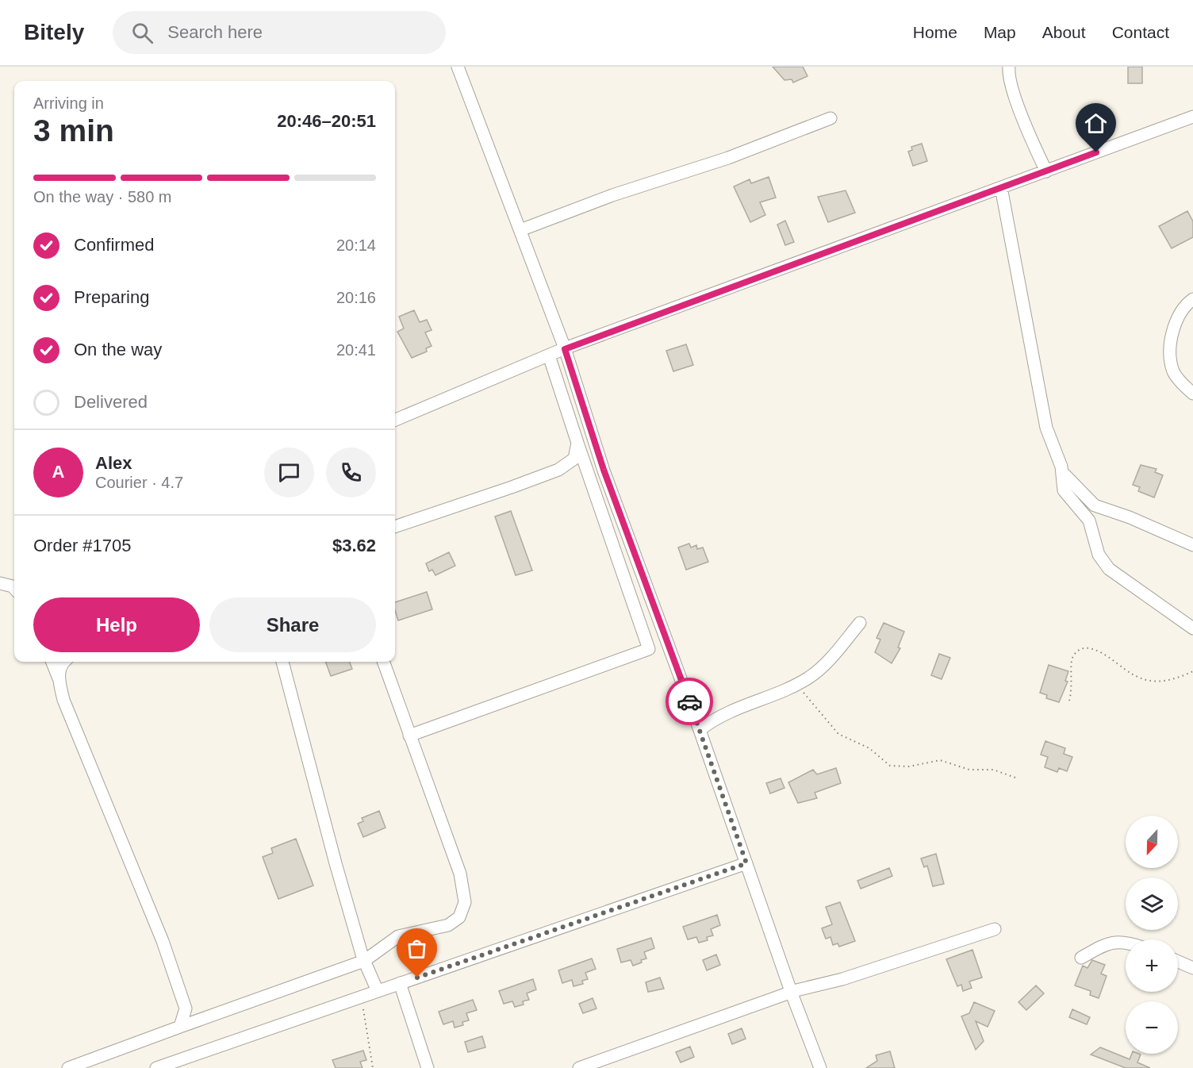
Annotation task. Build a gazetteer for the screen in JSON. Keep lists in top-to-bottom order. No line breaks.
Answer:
{"north":"bottom","page":{"header":"Bitely","search":"Search here","nav":["Home","Map","About","Contact"],"heading":["3 min","Arriving in","20:46–20:51"],"panel":["Alex","Courier · 4.7","Order #1705","$3.62"],"bar":"On the way · 580 m","list":[["Confirmed","20:14"],["Preparing","20:16"],["On the way","20:41"],"Delivered"],"round":"A","buttons":["Help","Share"],"map_buttons":["+","−"]}}
